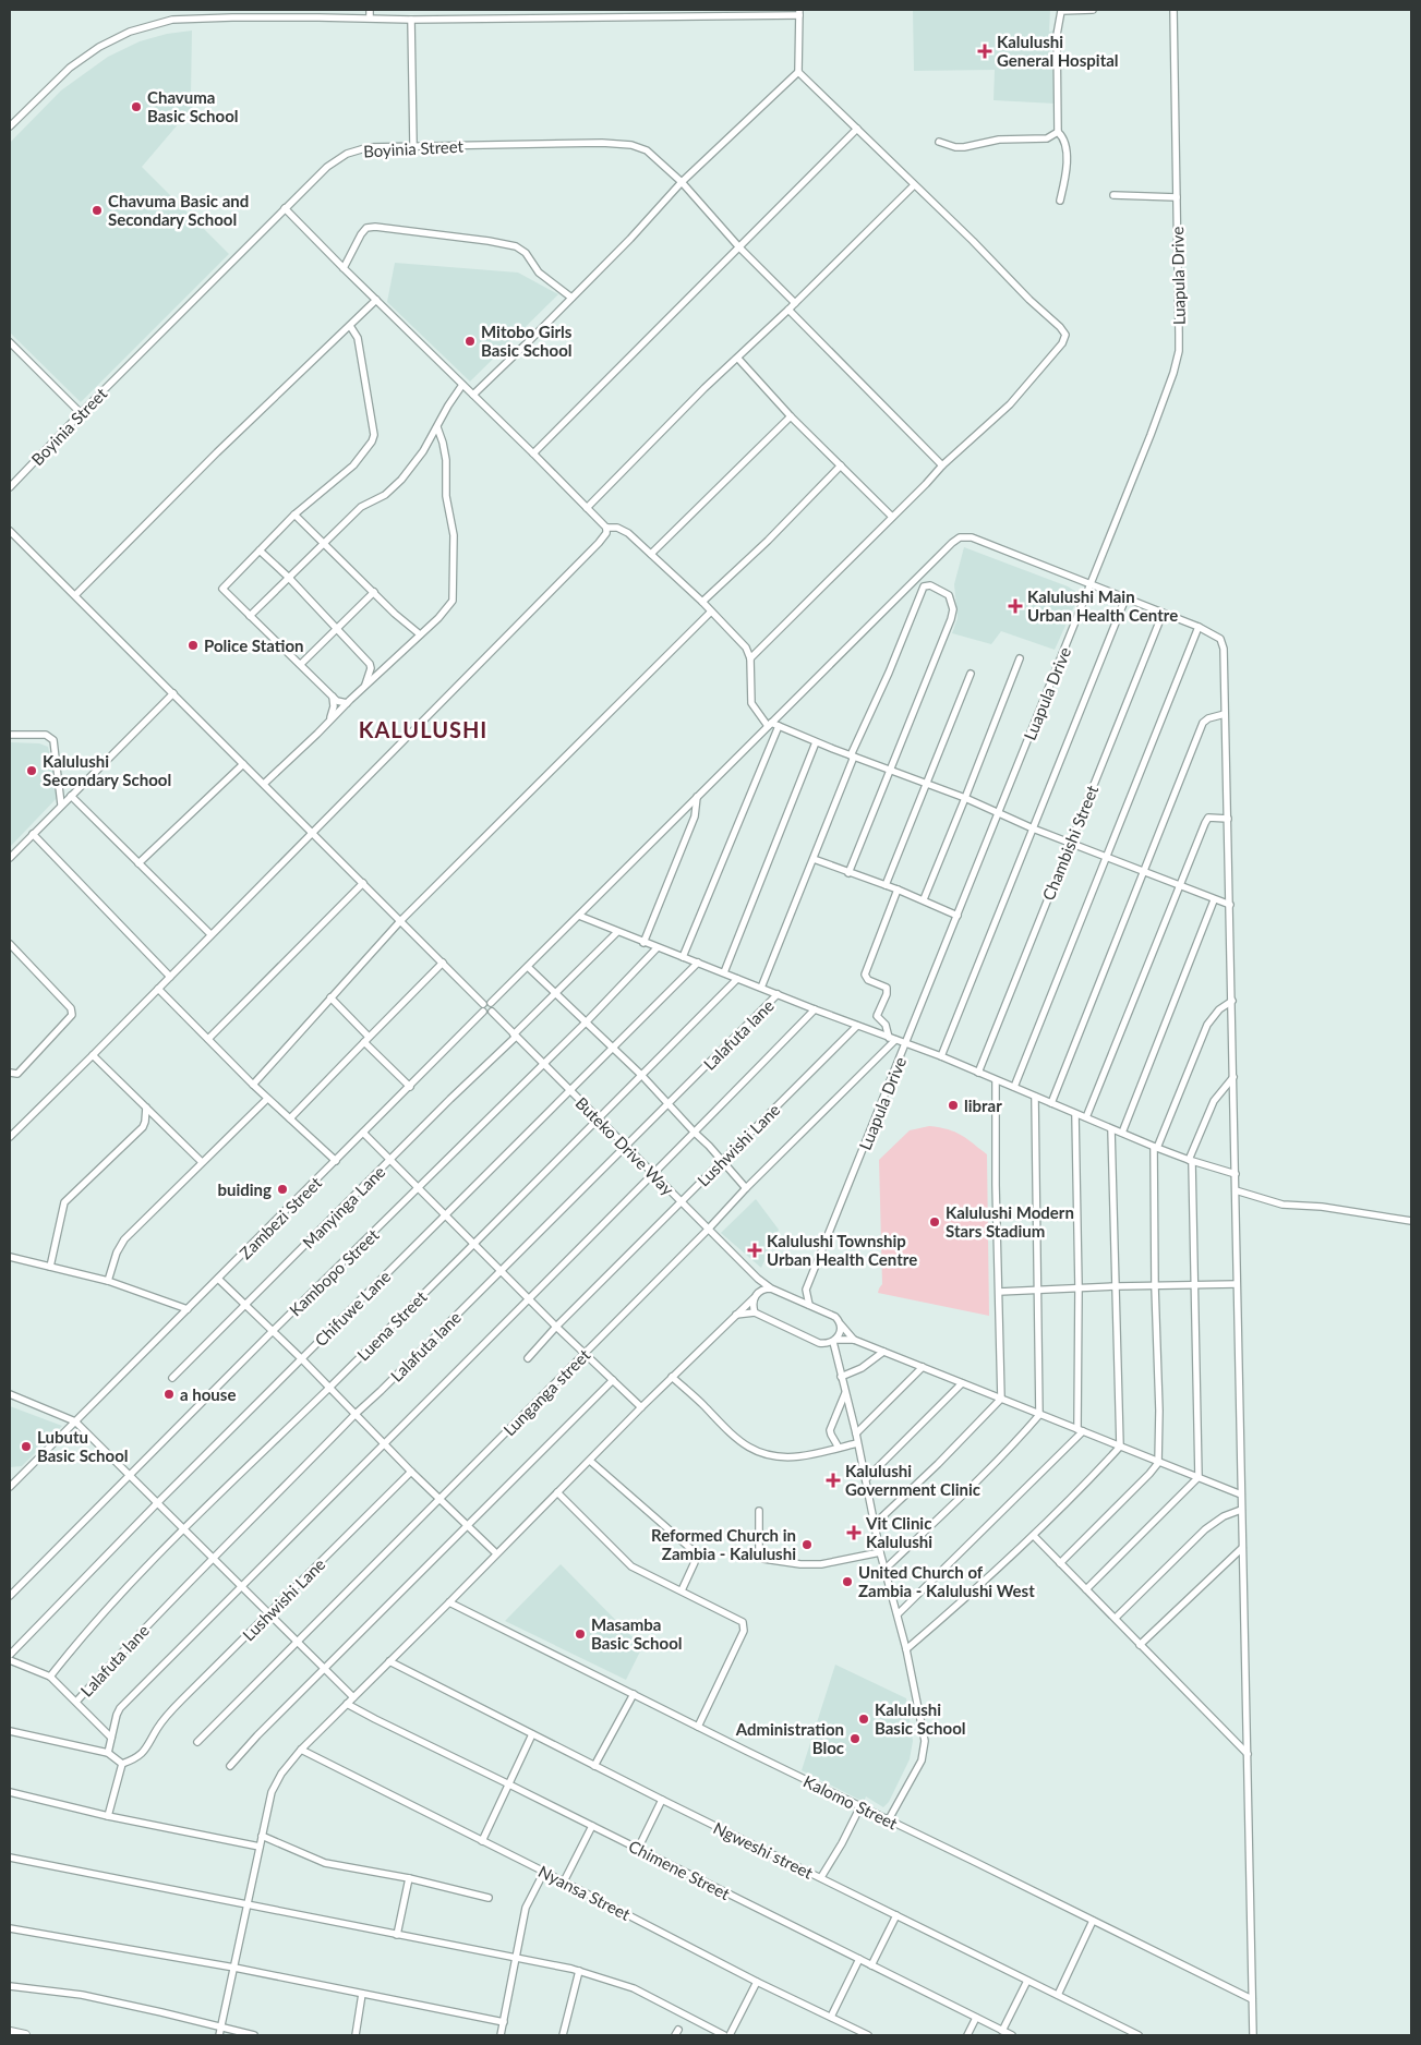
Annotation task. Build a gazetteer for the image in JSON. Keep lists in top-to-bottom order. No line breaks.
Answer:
{"streets":{"street":["Boyinia Street","Luapula Drive","Chambishi Street","Lalafuta lane","Lushwishi Lane","Buteko Drive Way","Manyinga Lane","Zambezi Street","Kambopo Street","Chifuwe Lane","Luena Street","Lunganga street","Kalomo Street","Ngweshi street","Chimene Street","Nyansa Street"]},"crossings":[["Lalafuta lane","Buteko Drive Way"],["Lushwishi Lane","Buteko Drive Way"],["Buteko Drive Way","Manyinga Lane"],["Buteko Drive Way","Zambezi Street"],["Buteko Drive Way","Kambopo Street"],["Buteko Drive Way","Chifuwe Lane"],["Buteko Drive Way","Luena Street"],["Buteko Drive Way","Lunganga street"]],"districts":["KALULUSHI"],"places":{"health":["Kalulushi General Hospital","Kalulushi Main Urban Health Centre","Kalulushi Township Urban Health Centre","Kalulushi Government Clinic","Vit Clinic Kalulushi"],"other":["Chavuma Basic School","Chavuma Basic and Secondary School","Mitobo Girls Basic School","Police Station","Kalulushi Secondary School","librar","buiding","Kalulushi Modern Stars Stadium","a house","Lubutu Basic School","Reformed Church in Zambia - Kalulushi","United Church of Zambia - Kalulushi West","Masamba Basic School","Kalulushi Basic School","Administration Bloc"]}}
